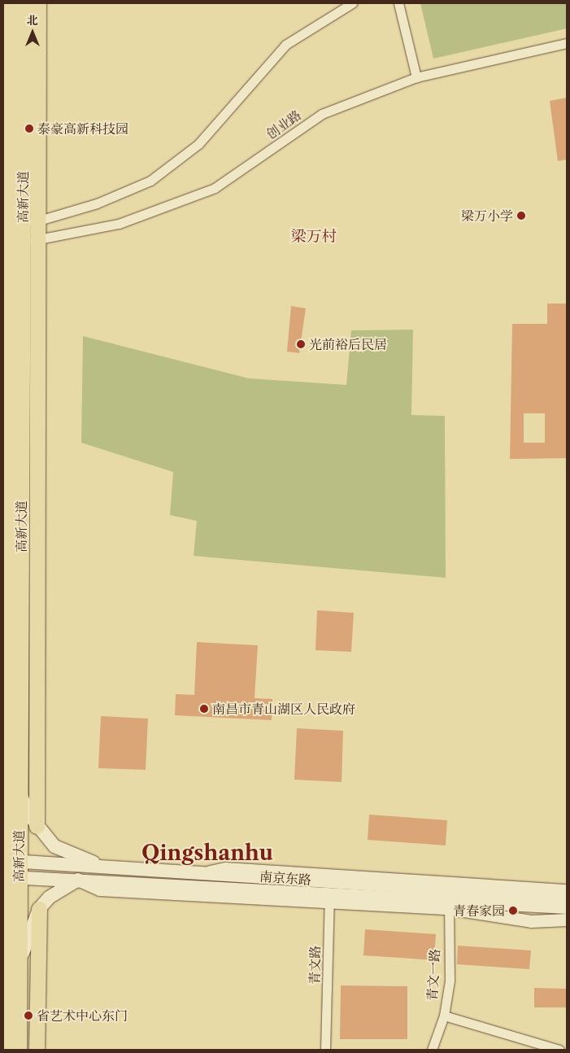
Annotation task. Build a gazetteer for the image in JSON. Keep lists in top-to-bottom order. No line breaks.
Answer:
{"streets":{"highway":["高新大道"],"main road":["南京东路"],"street":["创业路","青文路","青文一路"]},"crossings":[["创业路","高新大道"],["高新大道","南京东路"],["南京东路","青文路"],["南京东路","青文一路"]],"districts":["梁万村","Qingshanhu"],"places":["泰豪高新科技园","梁万小学","光前裕后民居","南昌市青山湖区人民政府","青春家园","省艺术中心东门"],"north":"top"}
